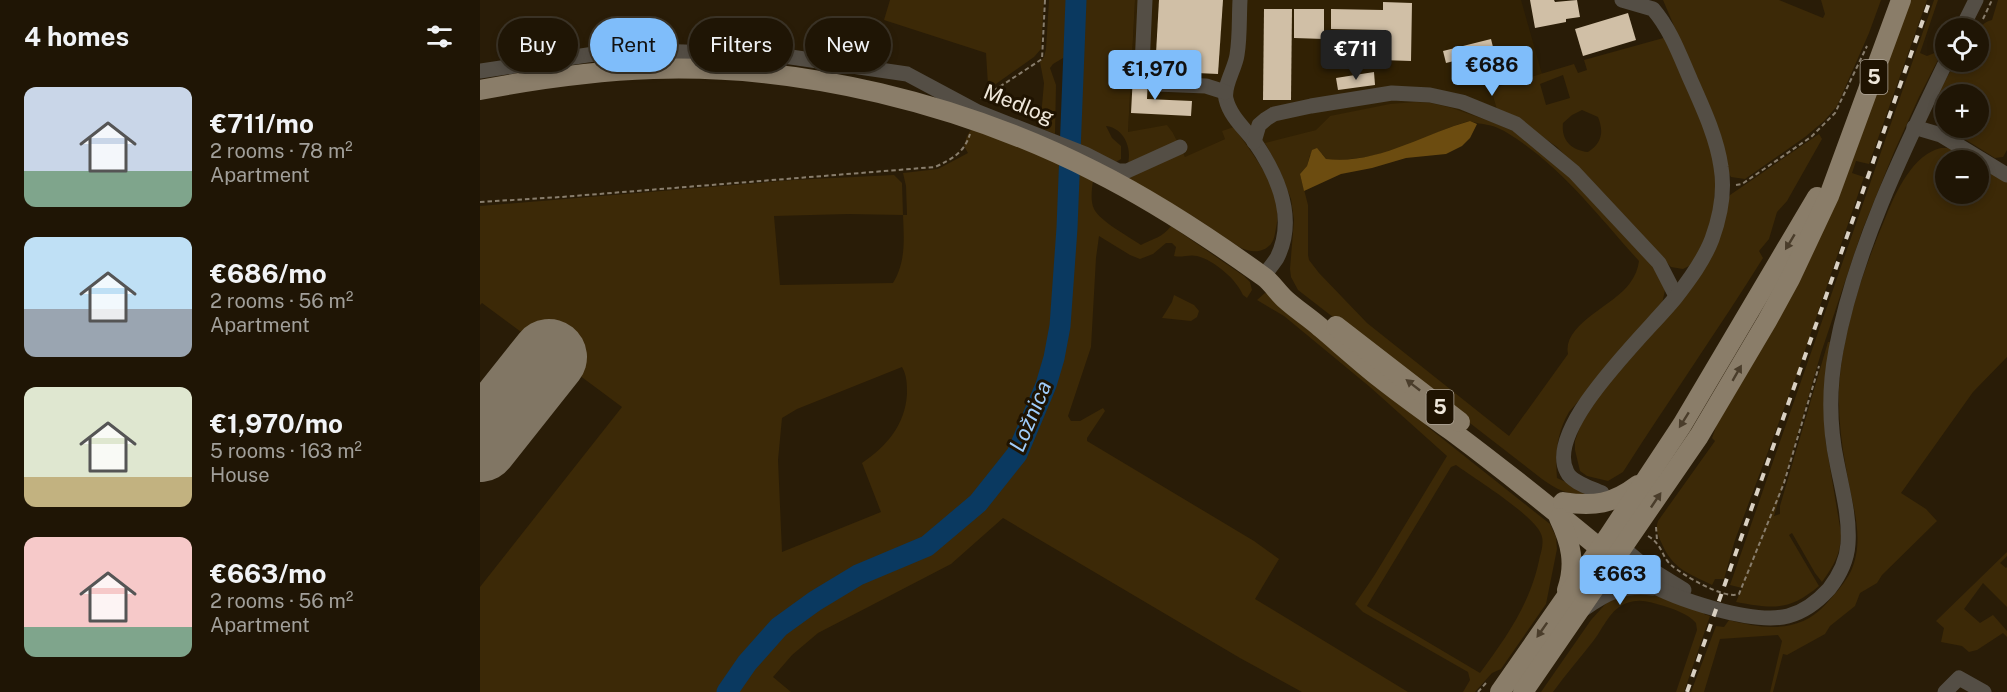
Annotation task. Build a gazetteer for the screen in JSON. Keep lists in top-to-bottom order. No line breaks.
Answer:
{"streets":{"main road":["5"],"street":["Medlog"]},"water":["Ložnica"],"page":{"heading":"4 homes","map_buttons":["+","−"],"chip":["Buy","Rent","Filters","New"],"price":["€711","€686","€1,970","€663"],"list":[{"name":"€711/mo","note":"2 rooms · 78 m² · Apartment"},{"name":"€686/mo","note":"2 rooms · 56 m² · Apartment"},{"name":"€1,970/mo","note":"5 rooms · 163 m² · House"},{"name":"€663/mo","note":"2 rooms · 56 m² · Apartment"}]}}
